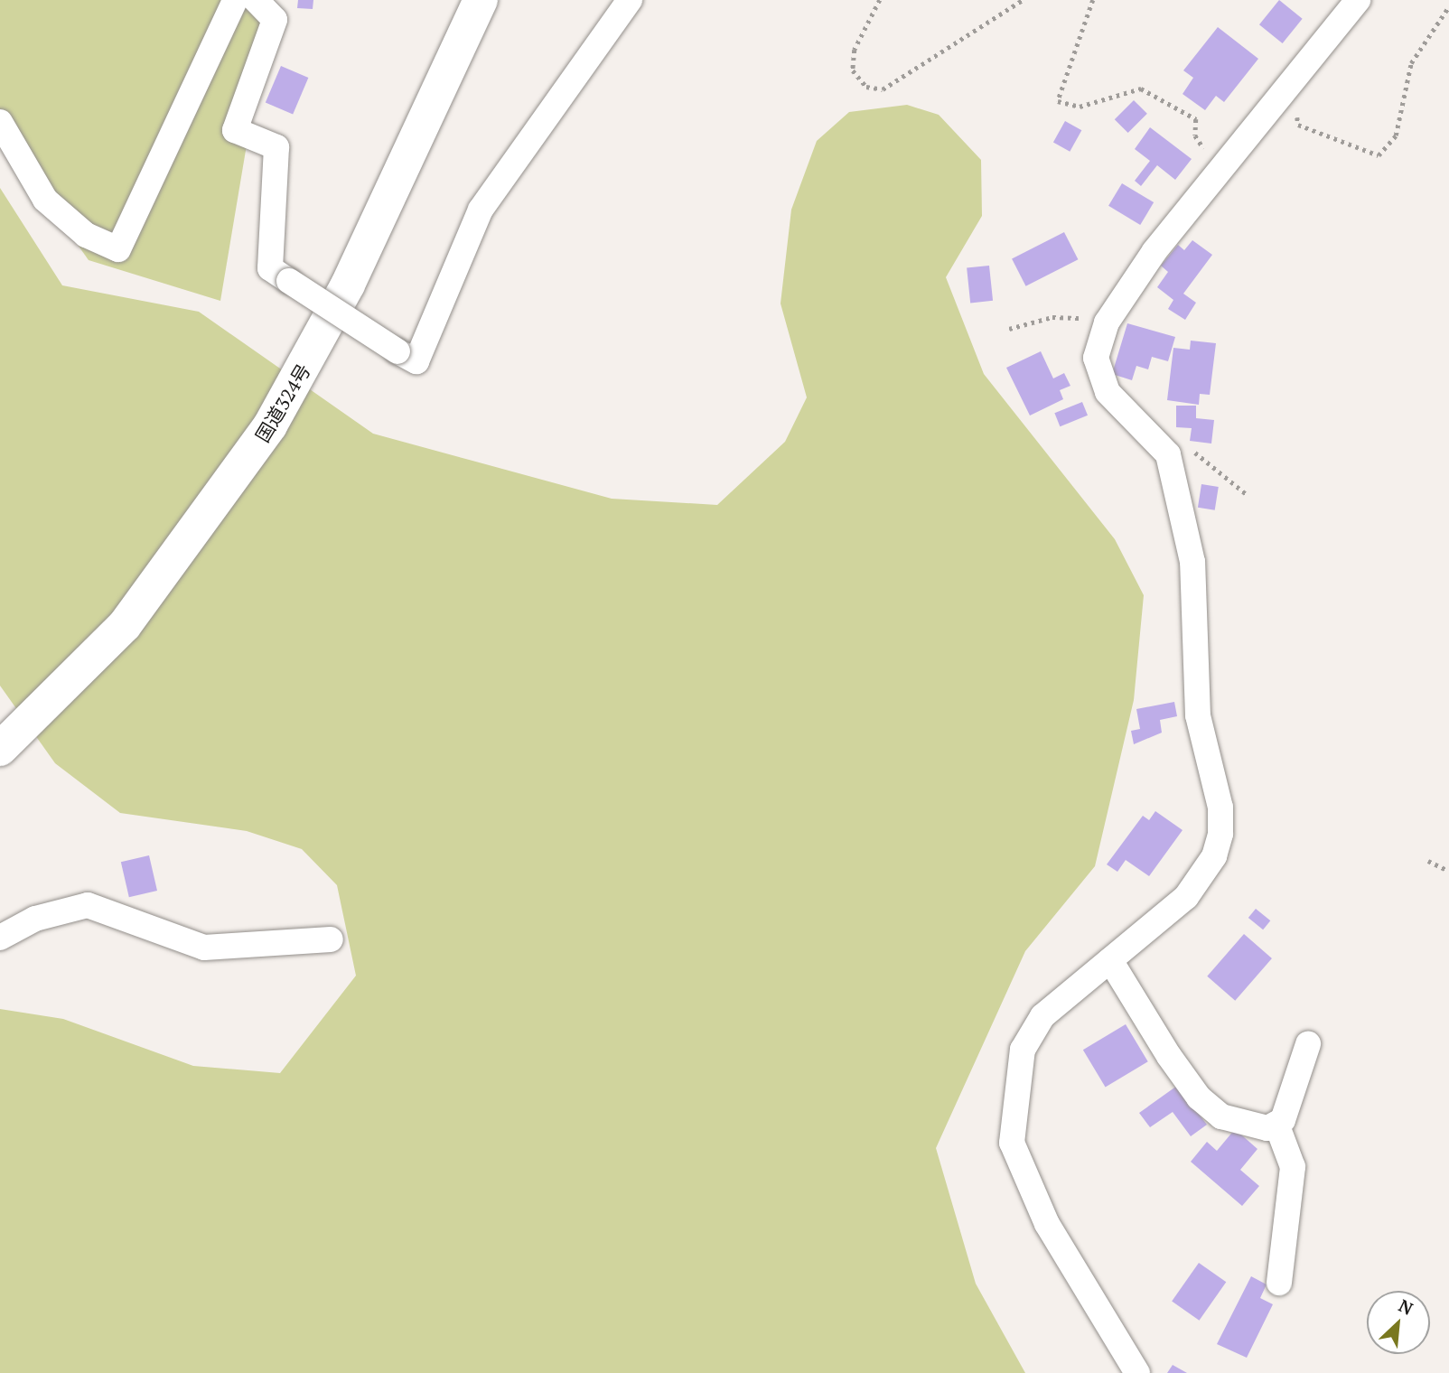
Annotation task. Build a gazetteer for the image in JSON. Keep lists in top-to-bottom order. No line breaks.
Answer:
{"streets":{"highway":["国道324号"]},"north":"top right"}
